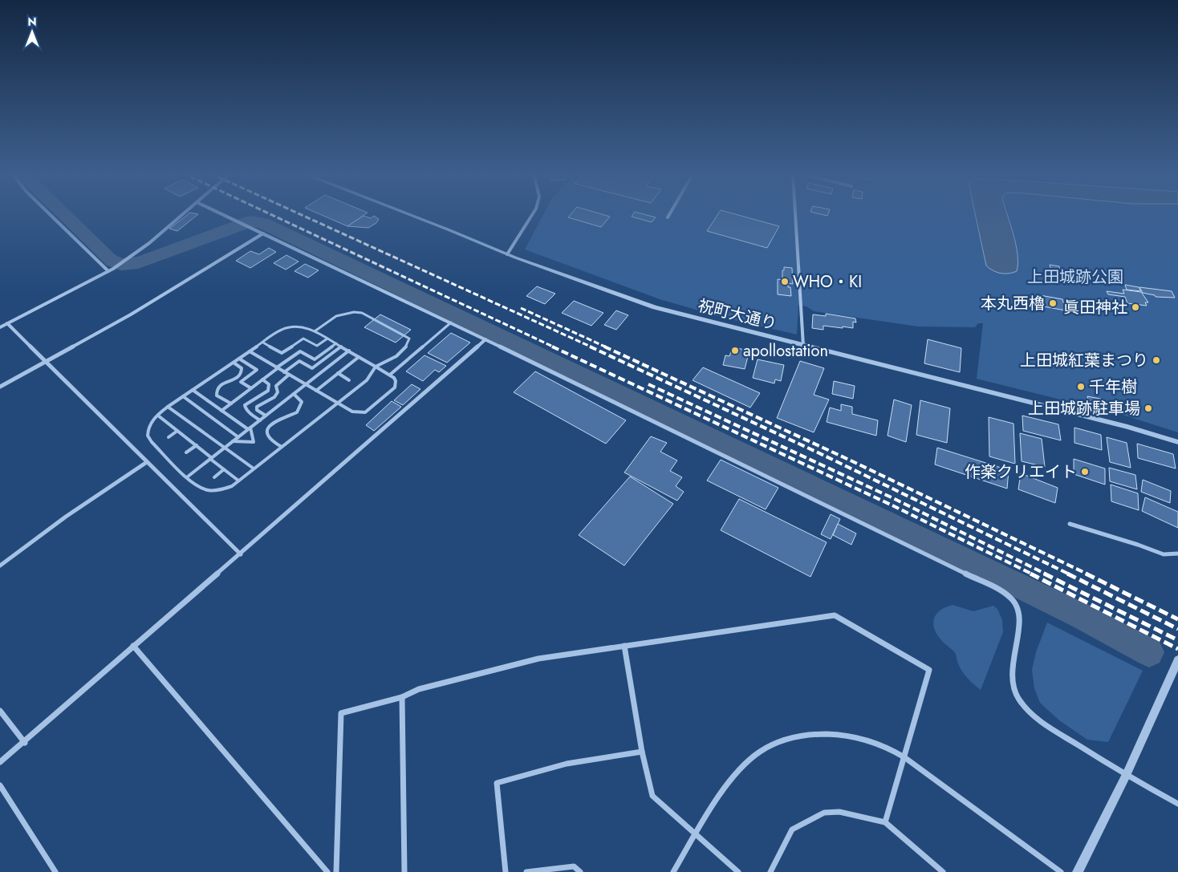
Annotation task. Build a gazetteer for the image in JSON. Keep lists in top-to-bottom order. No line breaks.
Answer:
{"streets":{"street":["祝町大通り"]},"parks":["上田城跡公園"],"places":["WHO・KI","本丸西櫓","眞田神社","apollostation","上田城紅葉まつり","千年樹","上田城跡駐車場","作楽クリエイト"],"north":"top"}
